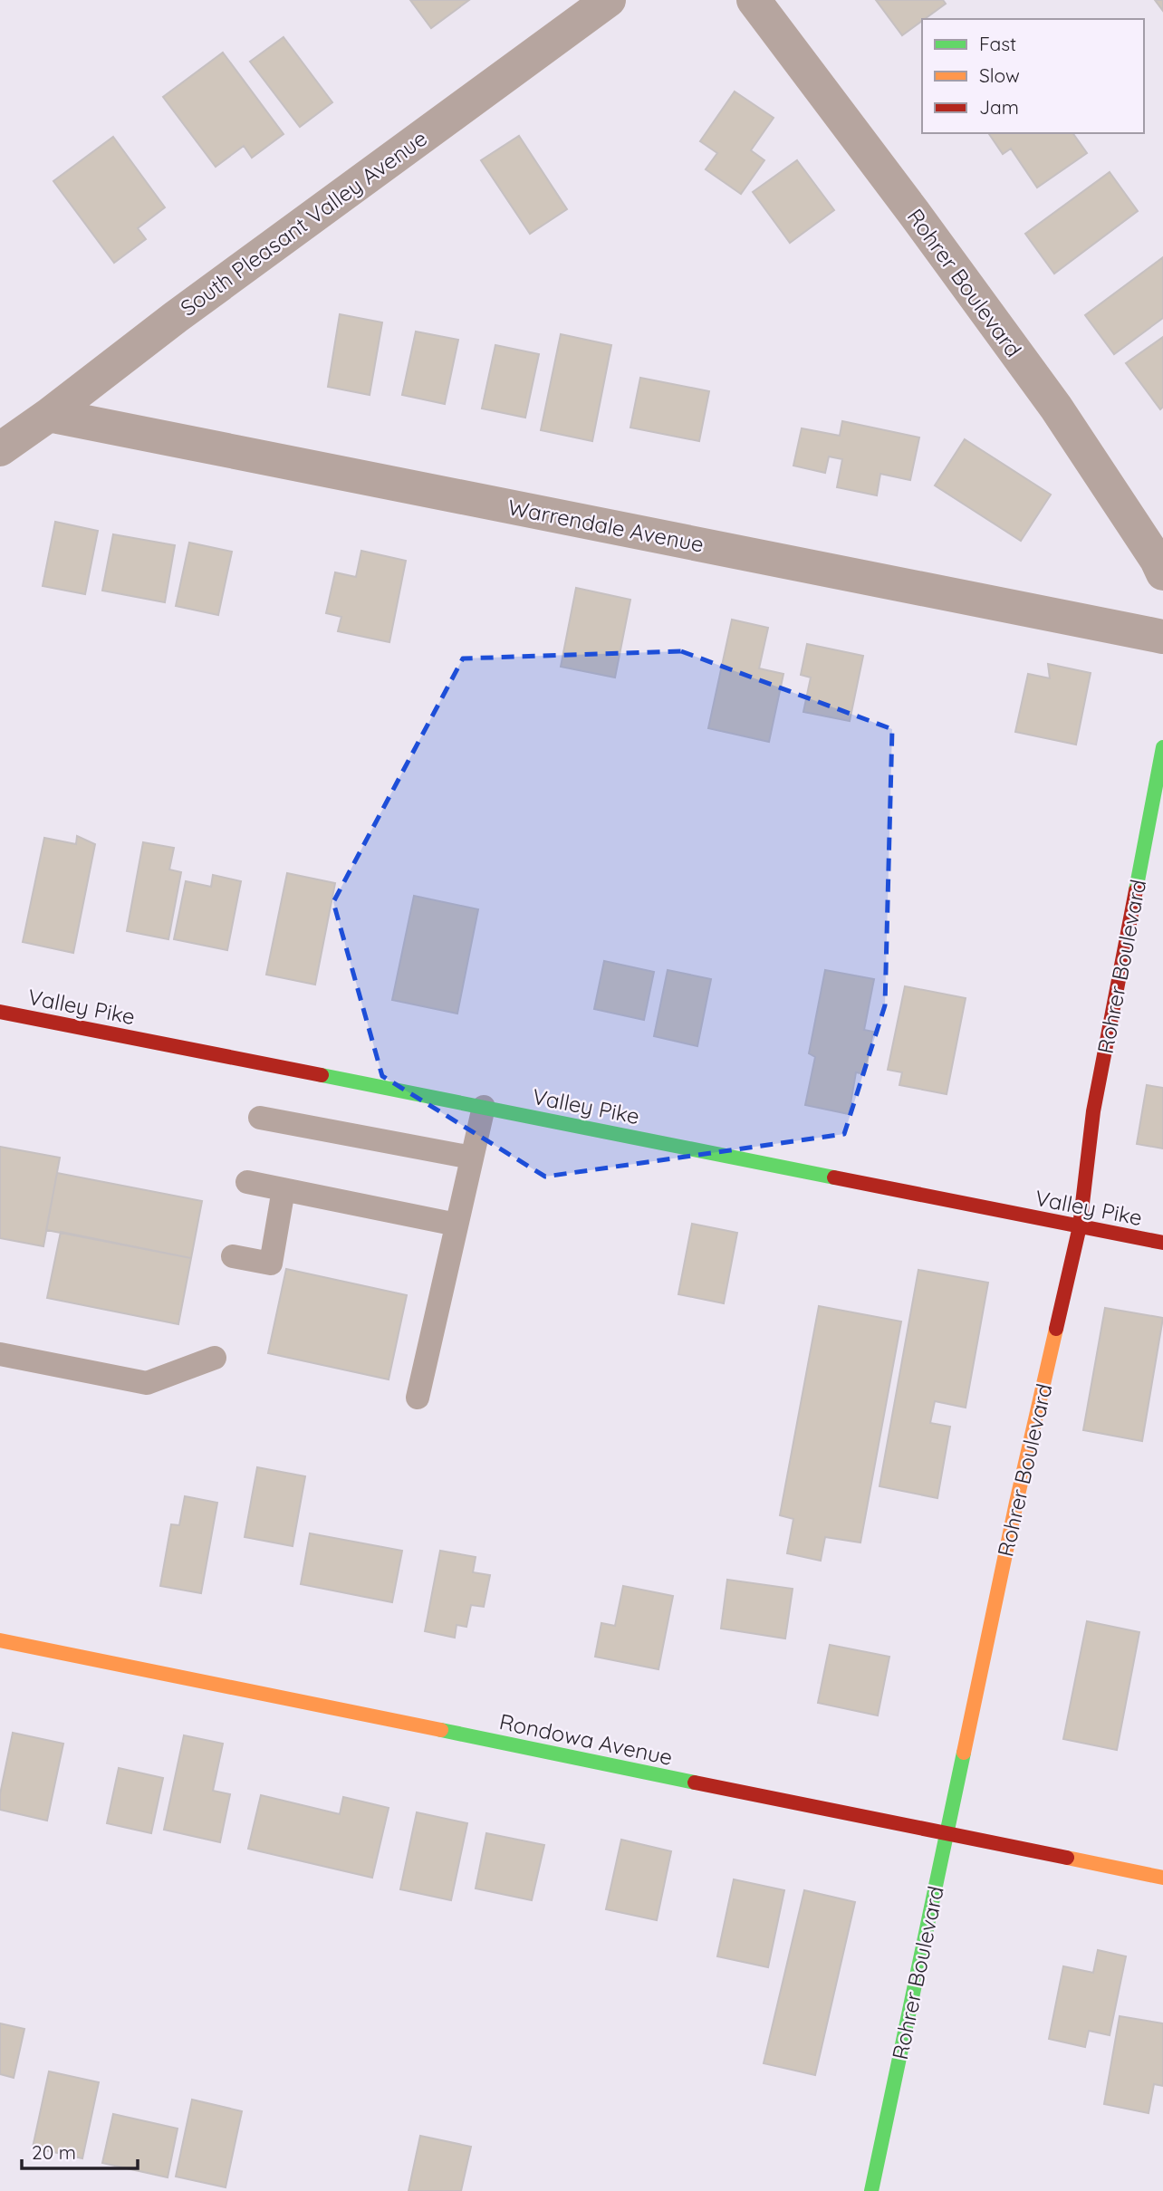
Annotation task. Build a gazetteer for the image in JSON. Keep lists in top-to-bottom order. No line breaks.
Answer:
{"streets":{"street":["South Pleasant Valley Avenue","Rohrer Boulevard","Warrendale Avenue","Valley Pike","Rondowa Avenue"]},"crossings":[["South Pleasant Valley Avenue","Warrendale Avenue"],["Rohrer Boulevard","Valley Pike"],["Rohrer Boulevard","Rondowa Avenue"]],"legend":["Fast","Slow","Jam"],"scale_bar":"20 m"}
